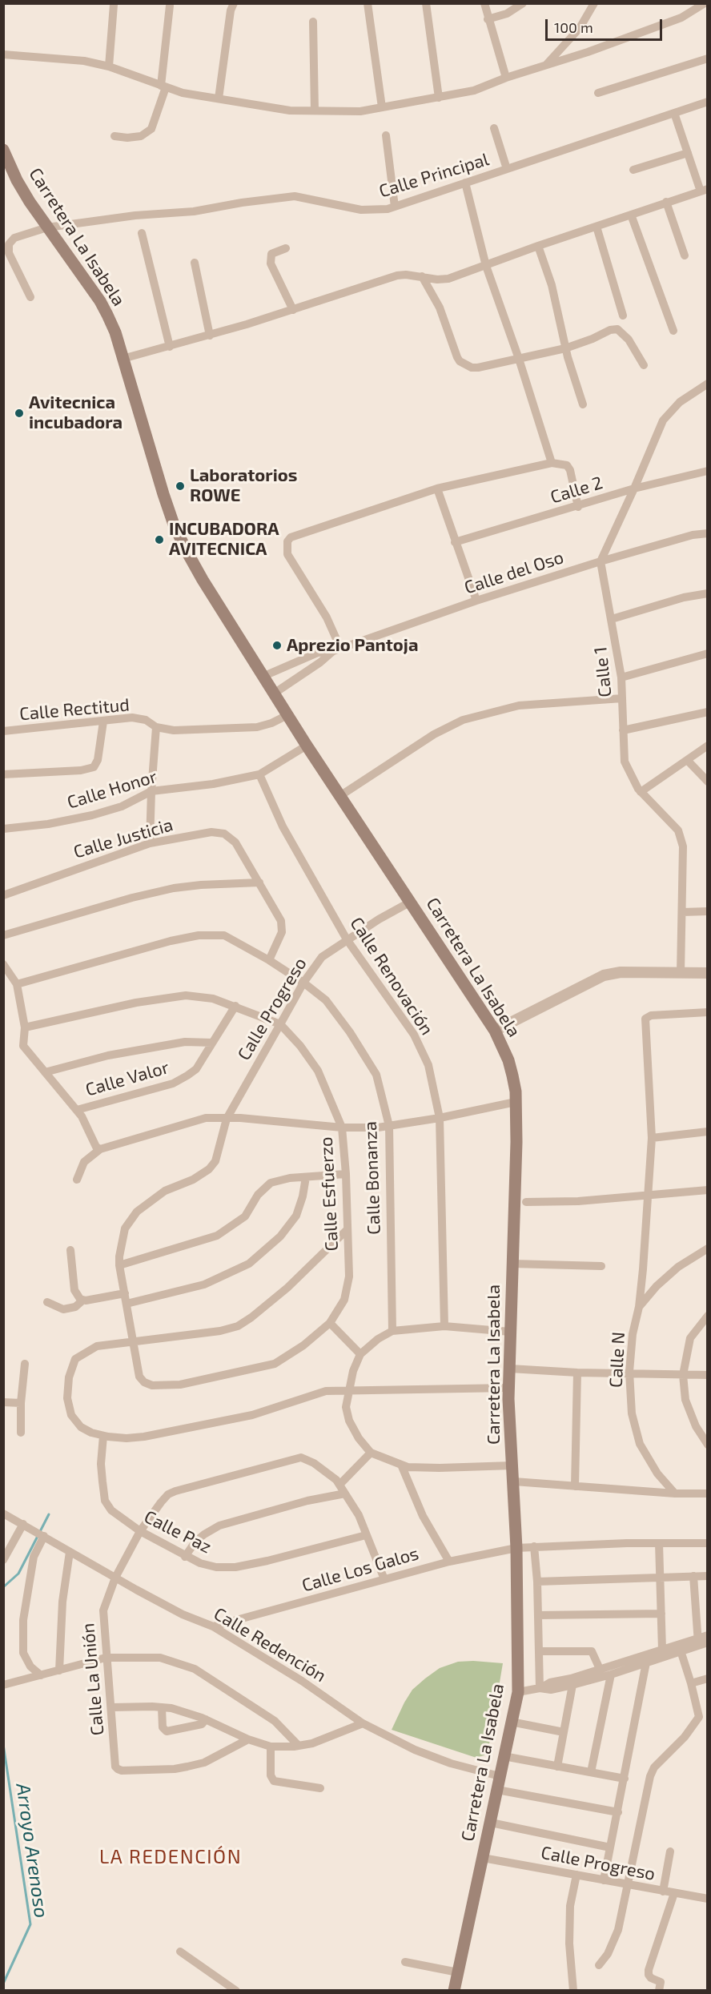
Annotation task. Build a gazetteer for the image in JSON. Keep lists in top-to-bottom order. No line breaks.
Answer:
{"streets":{"main road":["Carretera La Isabela"],"street":["Calle Principal","Calle 2","Calle del Oso","Calle 1","Calle Rectitud","Calle Honor","Calle Justicia","Calle Renovación","Calle Progreso","Calle Valor","Calle Bonanza","Calle Esfuerzo","Calle N","Calle Paz","Calle Los Galos","Calle Redención","Calle La Unión"]},"crossings":[["Calle Principal","Carretera La Isabela"],["Carretera La Isabela","Calle del Oso"],["Carretera La Isabela","Calle Rectitud"],["Carretera La Isabela","Calle Honor"],["Carretera La Isabela","Calle Progreso"],["Carretera La Isabela","Calle Los Galos"],["Carretera La Isabela","Calle Redención"],["Calle del Oso","Calle 1"],["Calle Honor","Calle Renovación"],["Calle Justicia","Calle Bonanza"],["Calle Renovación","Calle Progreso"],["Calle Progreso","Calle Bonanza"],["Calle Progreso","Calle Esfuerzo"],["Calle Valor","Calle Esfuerzo"],["Calle Paz","Calle La Unión"],["Calle Los Galos","Calle Redención"],["Calle Los Galos","Calle La Unión"],["Calle Redención","Calle La Unión"]],"districts":["LA REDENCIÓN"],"water":["Arroyo Arenoso"],"places":["Avitecnica incubadora","Laboratorios ROWE","INCUBADORA AVITECNICA","Aprezio Pantoja"],"scale_bar":"100 m"}
